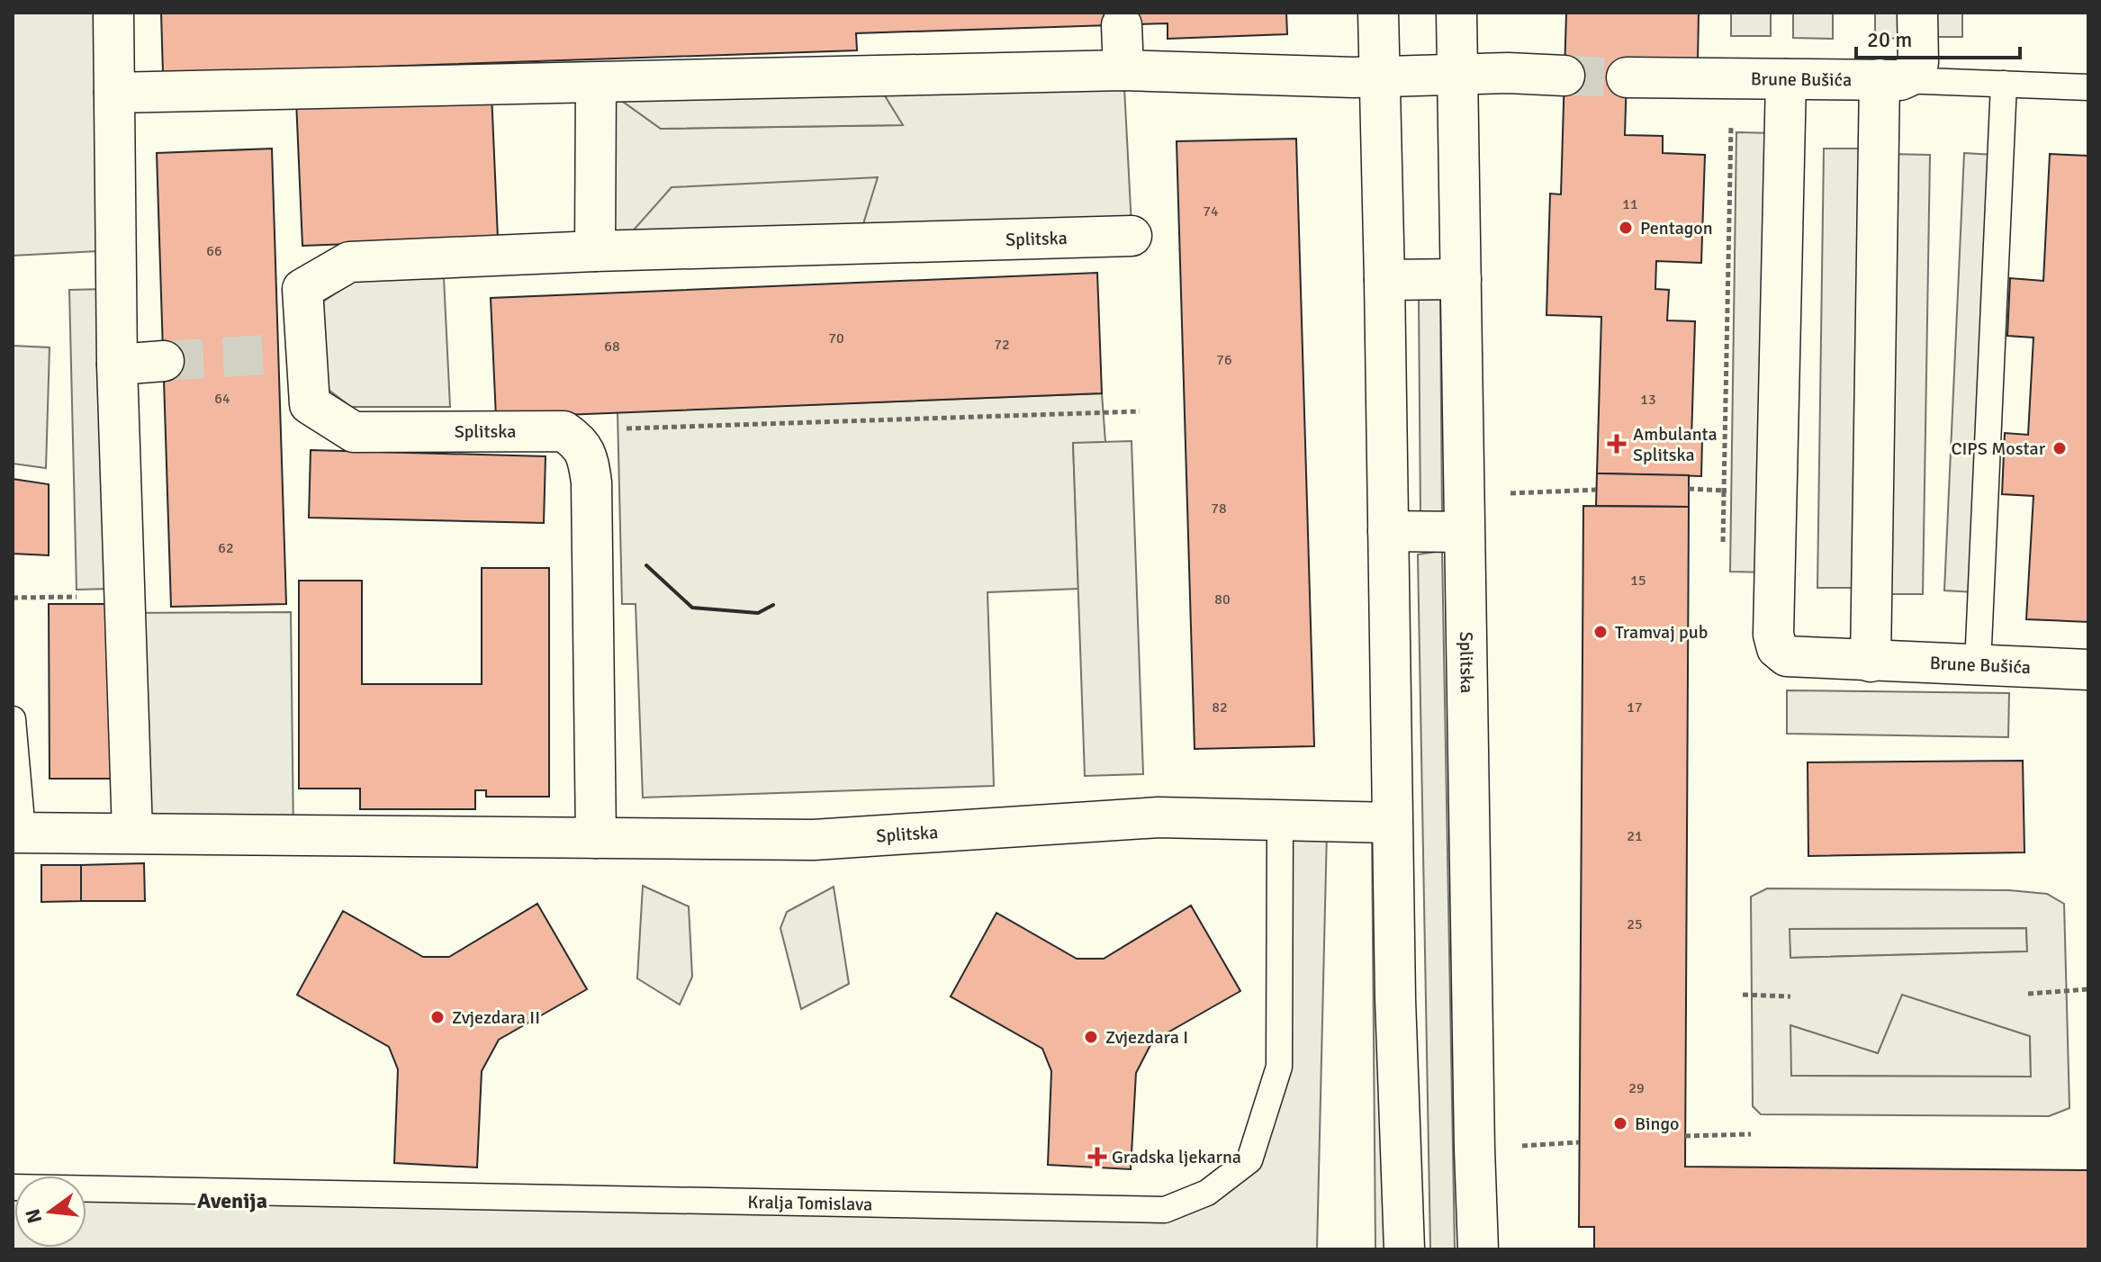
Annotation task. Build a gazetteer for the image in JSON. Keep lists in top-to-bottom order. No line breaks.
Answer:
{"streets":{"street":["Brune Bušića","Splitska"],"lane":["Kralja Tomislava"]},"crossings":[["Splitska","Kralja Tomislava"]],"districts":["Avenija"],"places":{"other":["Pentagon","CIPS Mostar","Tramvaj pub","Zvjezdara II","Zvjezdara I","Bingo"],"health":["Ambulanta Splitska","Gradska ljekarna"]},"house_numbers":["11","74","66","70","72","68","76","64","13","78","62","15","80","82","17","21","25","29"],"scale_bar":"20 m","north":"left"}
